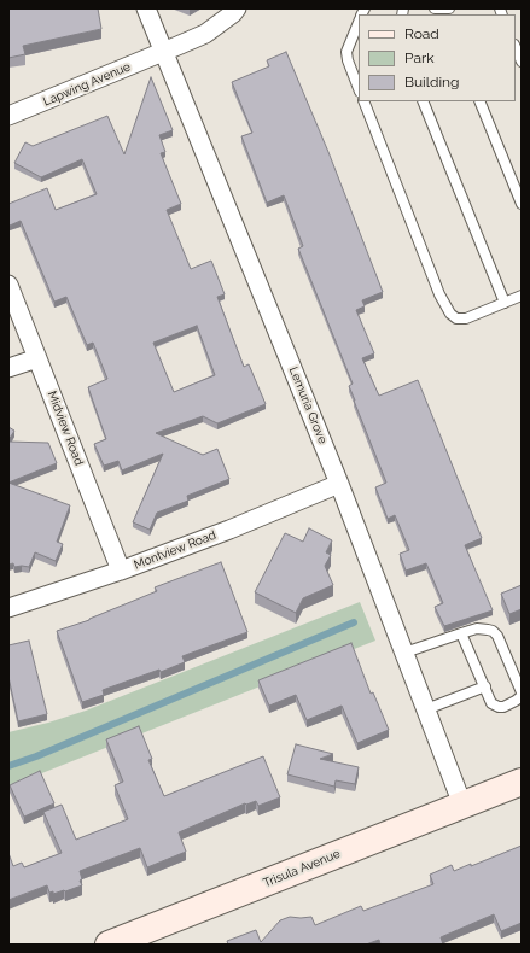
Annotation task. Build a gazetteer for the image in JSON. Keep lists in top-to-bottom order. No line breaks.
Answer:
{"streets":{"street":["Lapwing Avenue","Lemuria Grove","Midview Road","Montview Road","Trisula Avenue"]},"crossings":[["Lapwing Avenue","Lemuria Grove"],["Lemuria Grove","Montview Road"],["Lemuria Grove","Trisula Avenue"],["Midview Road","Montview Road"]],"legend":["Road","Park","Building"]}
